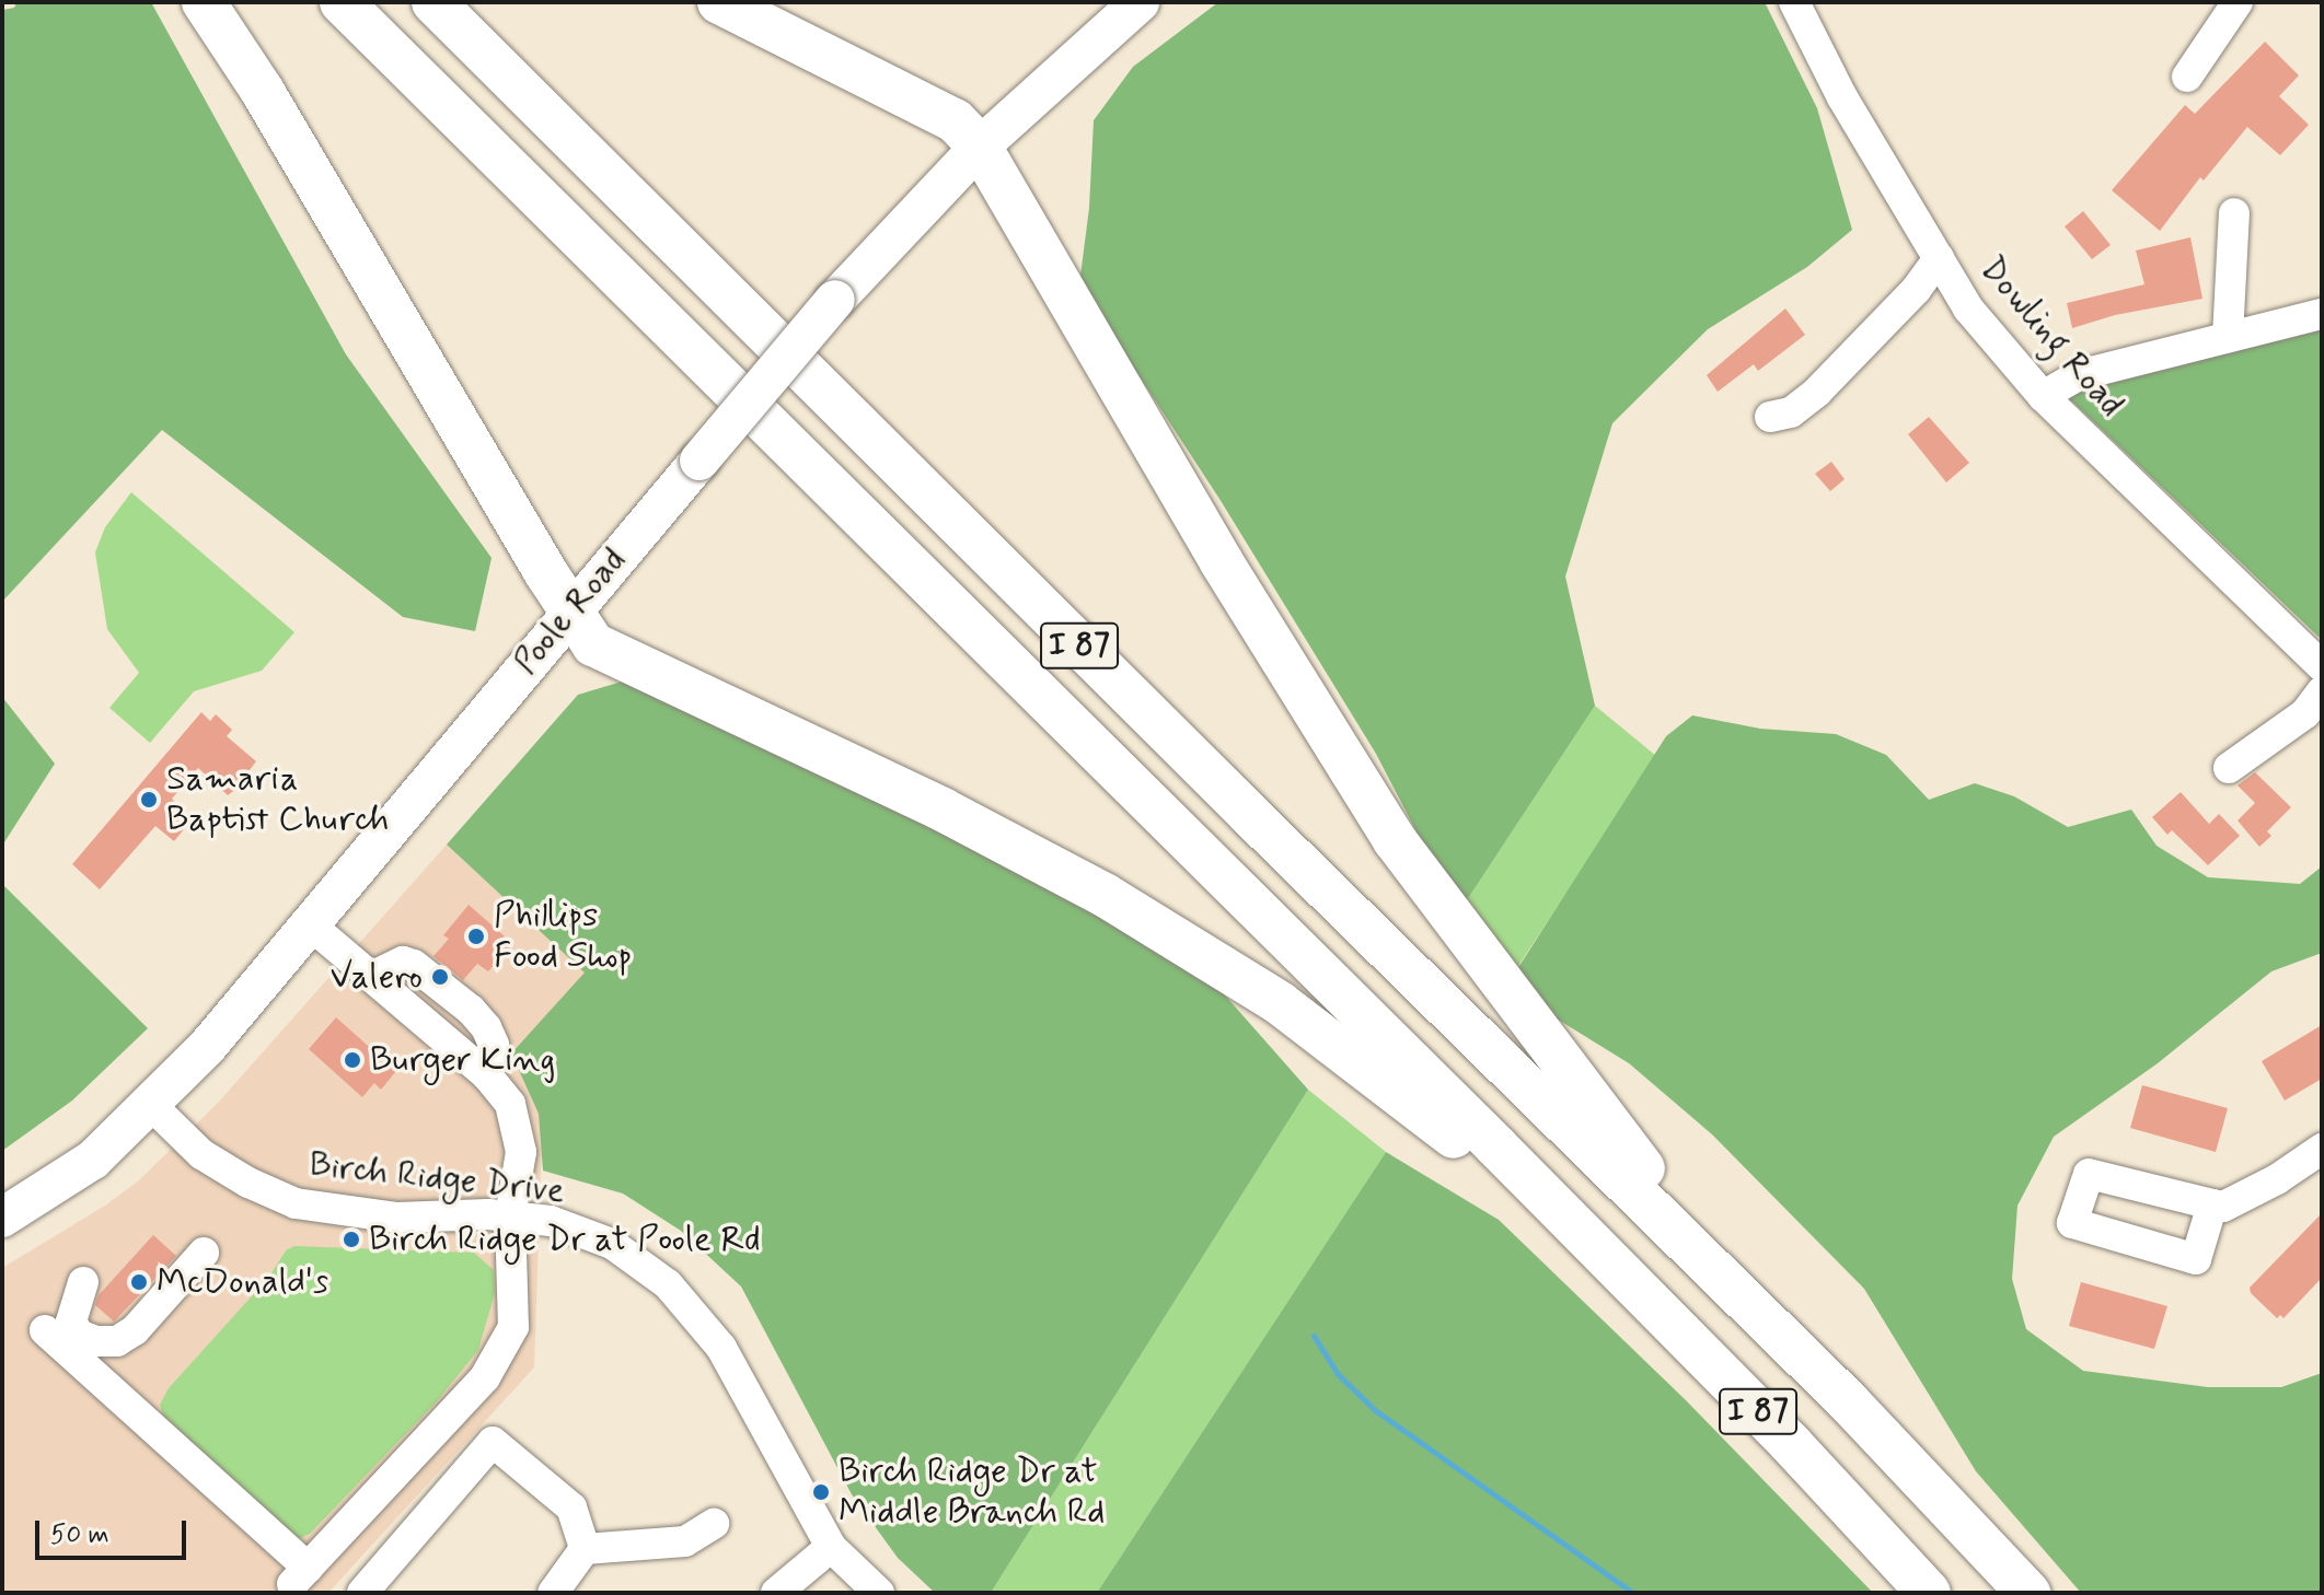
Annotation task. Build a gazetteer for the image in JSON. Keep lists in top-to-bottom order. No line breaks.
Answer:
{"streets":{"highway":["I 87"],"main road":["Poole Road"],"street":["Dowling Road","Birch Ridge Drive"]},"crossings":[["Poole Road","Birch Ridge Drive"]],"places":["Samaria Baptist Church","Phillips Food Shop","Valero","Burger King","Birch Ridge Dr at Poole Rd","McDonald's","Birch Ridge Dr at Middle Branch Rd"],"scale_bar":"50 m"}
